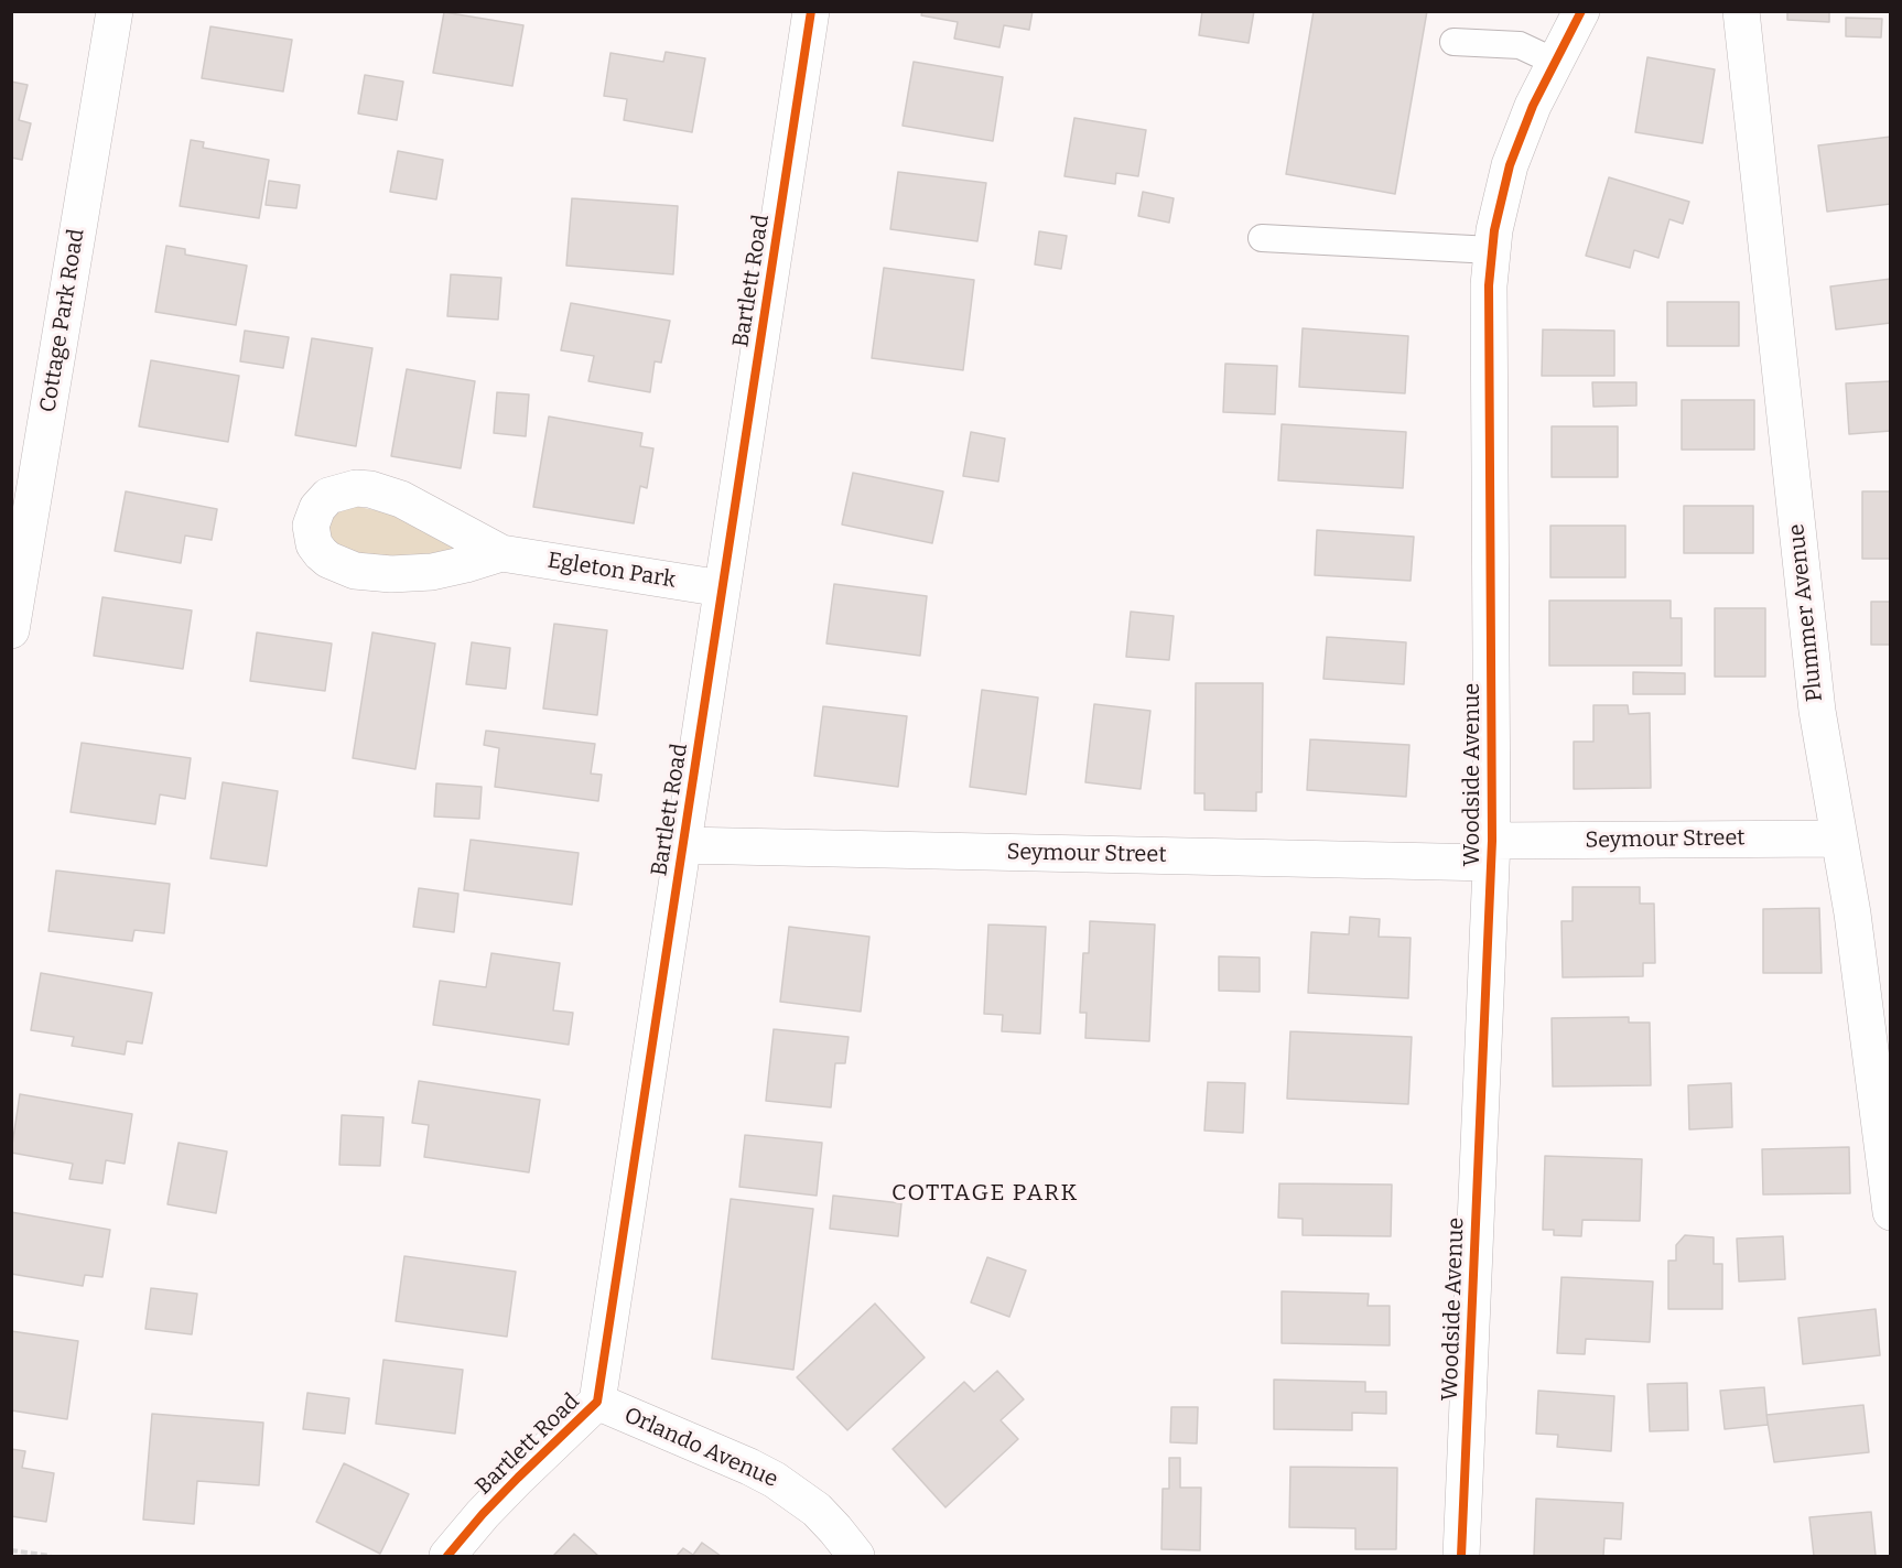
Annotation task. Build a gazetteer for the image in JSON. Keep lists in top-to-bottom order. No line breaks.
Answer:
{"streets":{"street":["Bartlett Road","Cottage Park Road","Egleton Park","Plummer Avenue","Woodside Avenue","Seymour Street","Orlando Avenue"]},"crossings":[["Bartlett Road","Egleton Park"],["Bartlett Road","Seymour Street"],["Bartlett Road","Orlando Avenue"],["Plummer Avenue","Seymour Street"],["Woodside Avenue","Seymour Street"]],"districts":["COTTAGE PARK"]}
